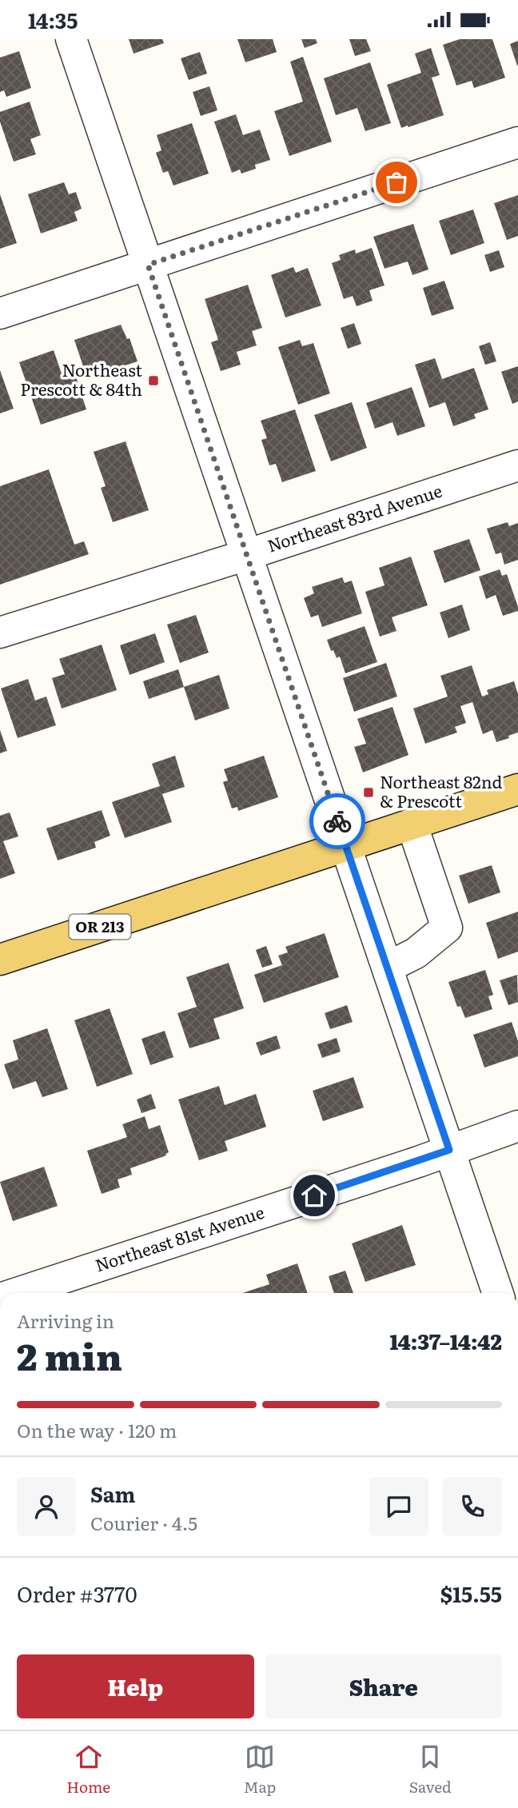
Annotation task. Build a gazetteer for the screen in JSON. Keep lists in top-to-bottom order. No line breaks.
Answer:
{"streets":{"main road":["OR 213"],"street":["Northeast 83rd Avenue","Northeast 81st Avenue"]},"places":{"transit":["Northeast Prescott & 84th","Northeast 82nd & Prescott"]},"page":{"status":"14:35","heading":["2 min","Arriving in","14:37–14:42"],"panel":["Sam","Courier · 4.5","Order #3770","$15.55"],"bar":"On the way · 120 m","buttons":["Help","Share"],"tabs":["Home","Map","Saved"]}}
